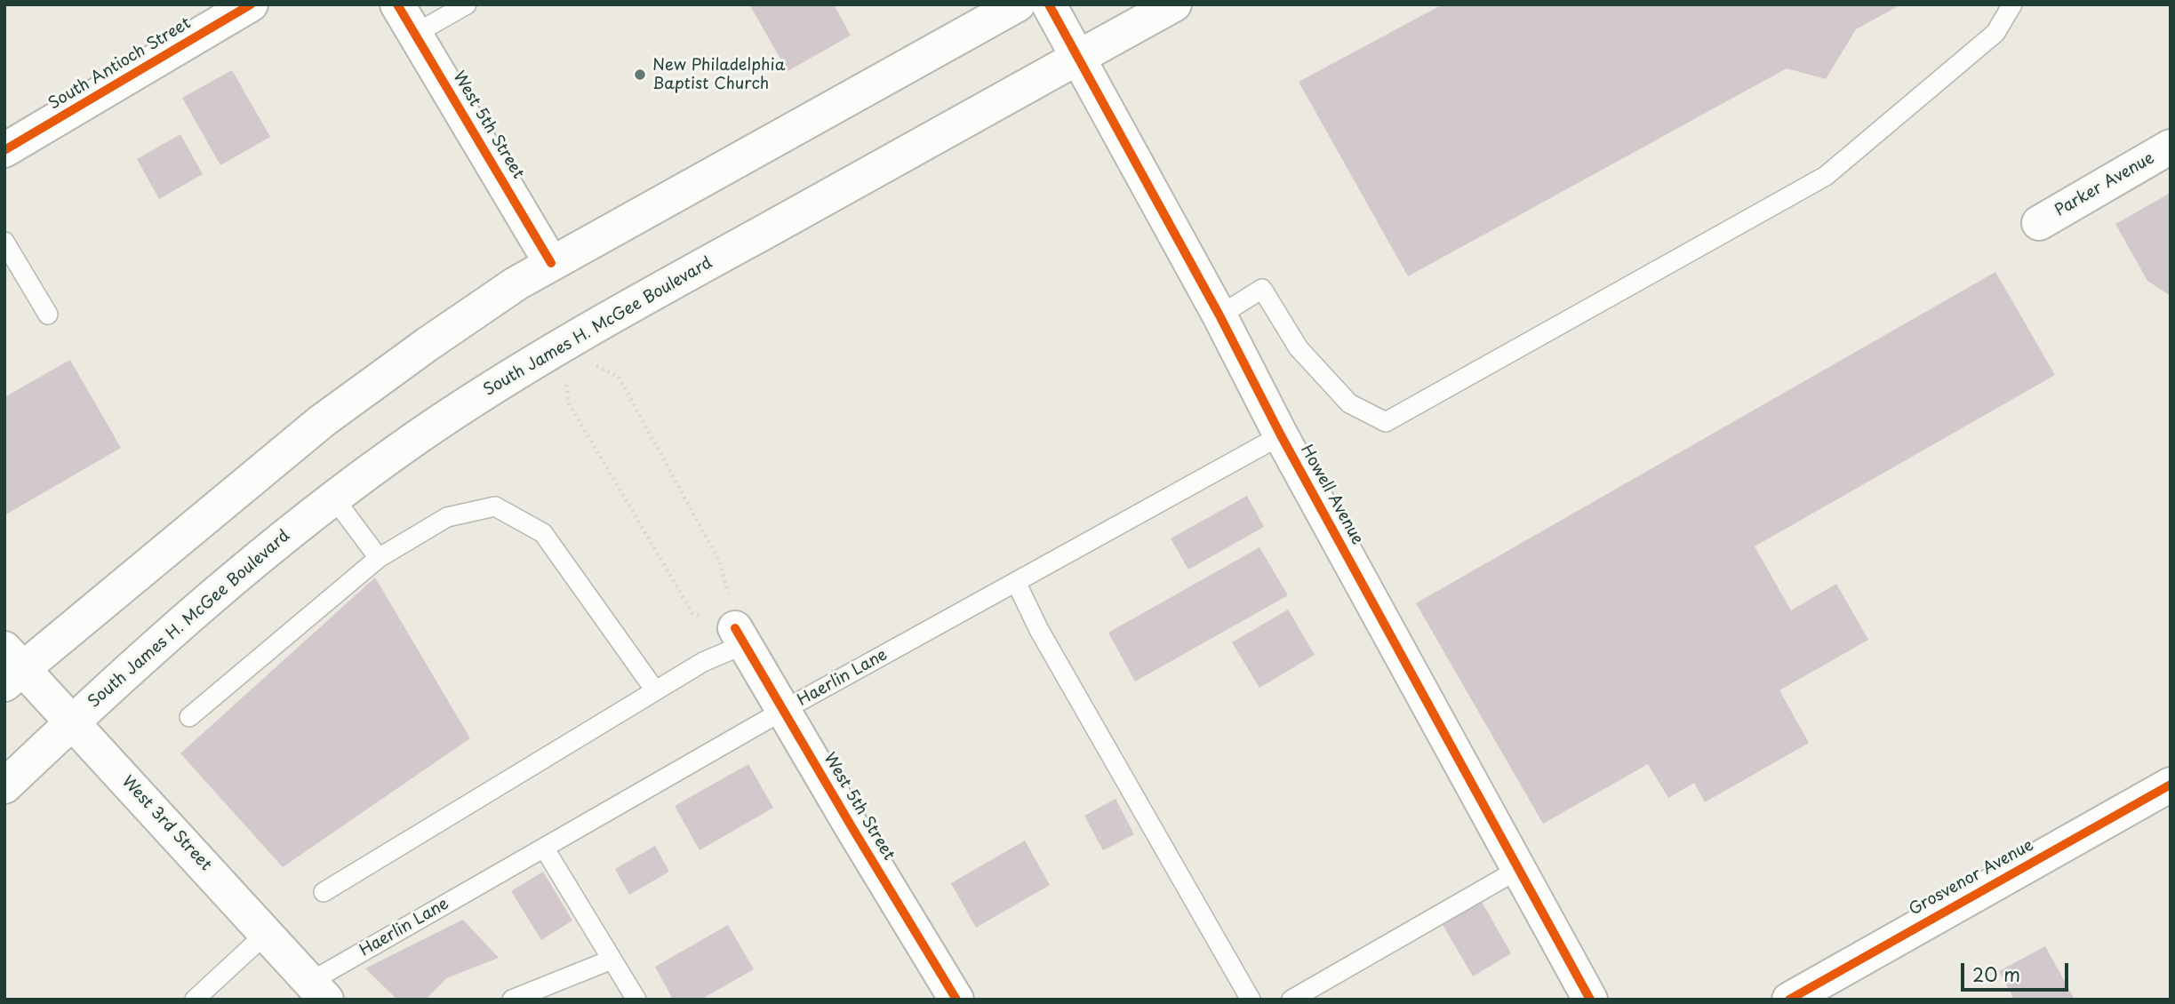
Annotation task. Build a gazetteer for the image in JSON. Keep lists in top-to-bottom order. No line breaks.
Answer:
{"streets":{"main road":["South Antioch Street","West 5th Street","Parker Avenue","South James H. McGee Boulevard","Howell Avenue","West 3rd Street","Grosvenor Avenue"],"lane":["Haerlin Lane"]},"crossings":[["West 5th Street","Haerlin Lane"],["South James H. McGee Boulevard","Howell Avenue"],["South James H. McGee Boulevard","West 3rd Street"],["Howell Avenue","Haerlin Lane"],["Haerlin Lane","West 3rd Street"]],"places":["New Philadelphia Baptist Church"],"scale_bar":"20 m"}
